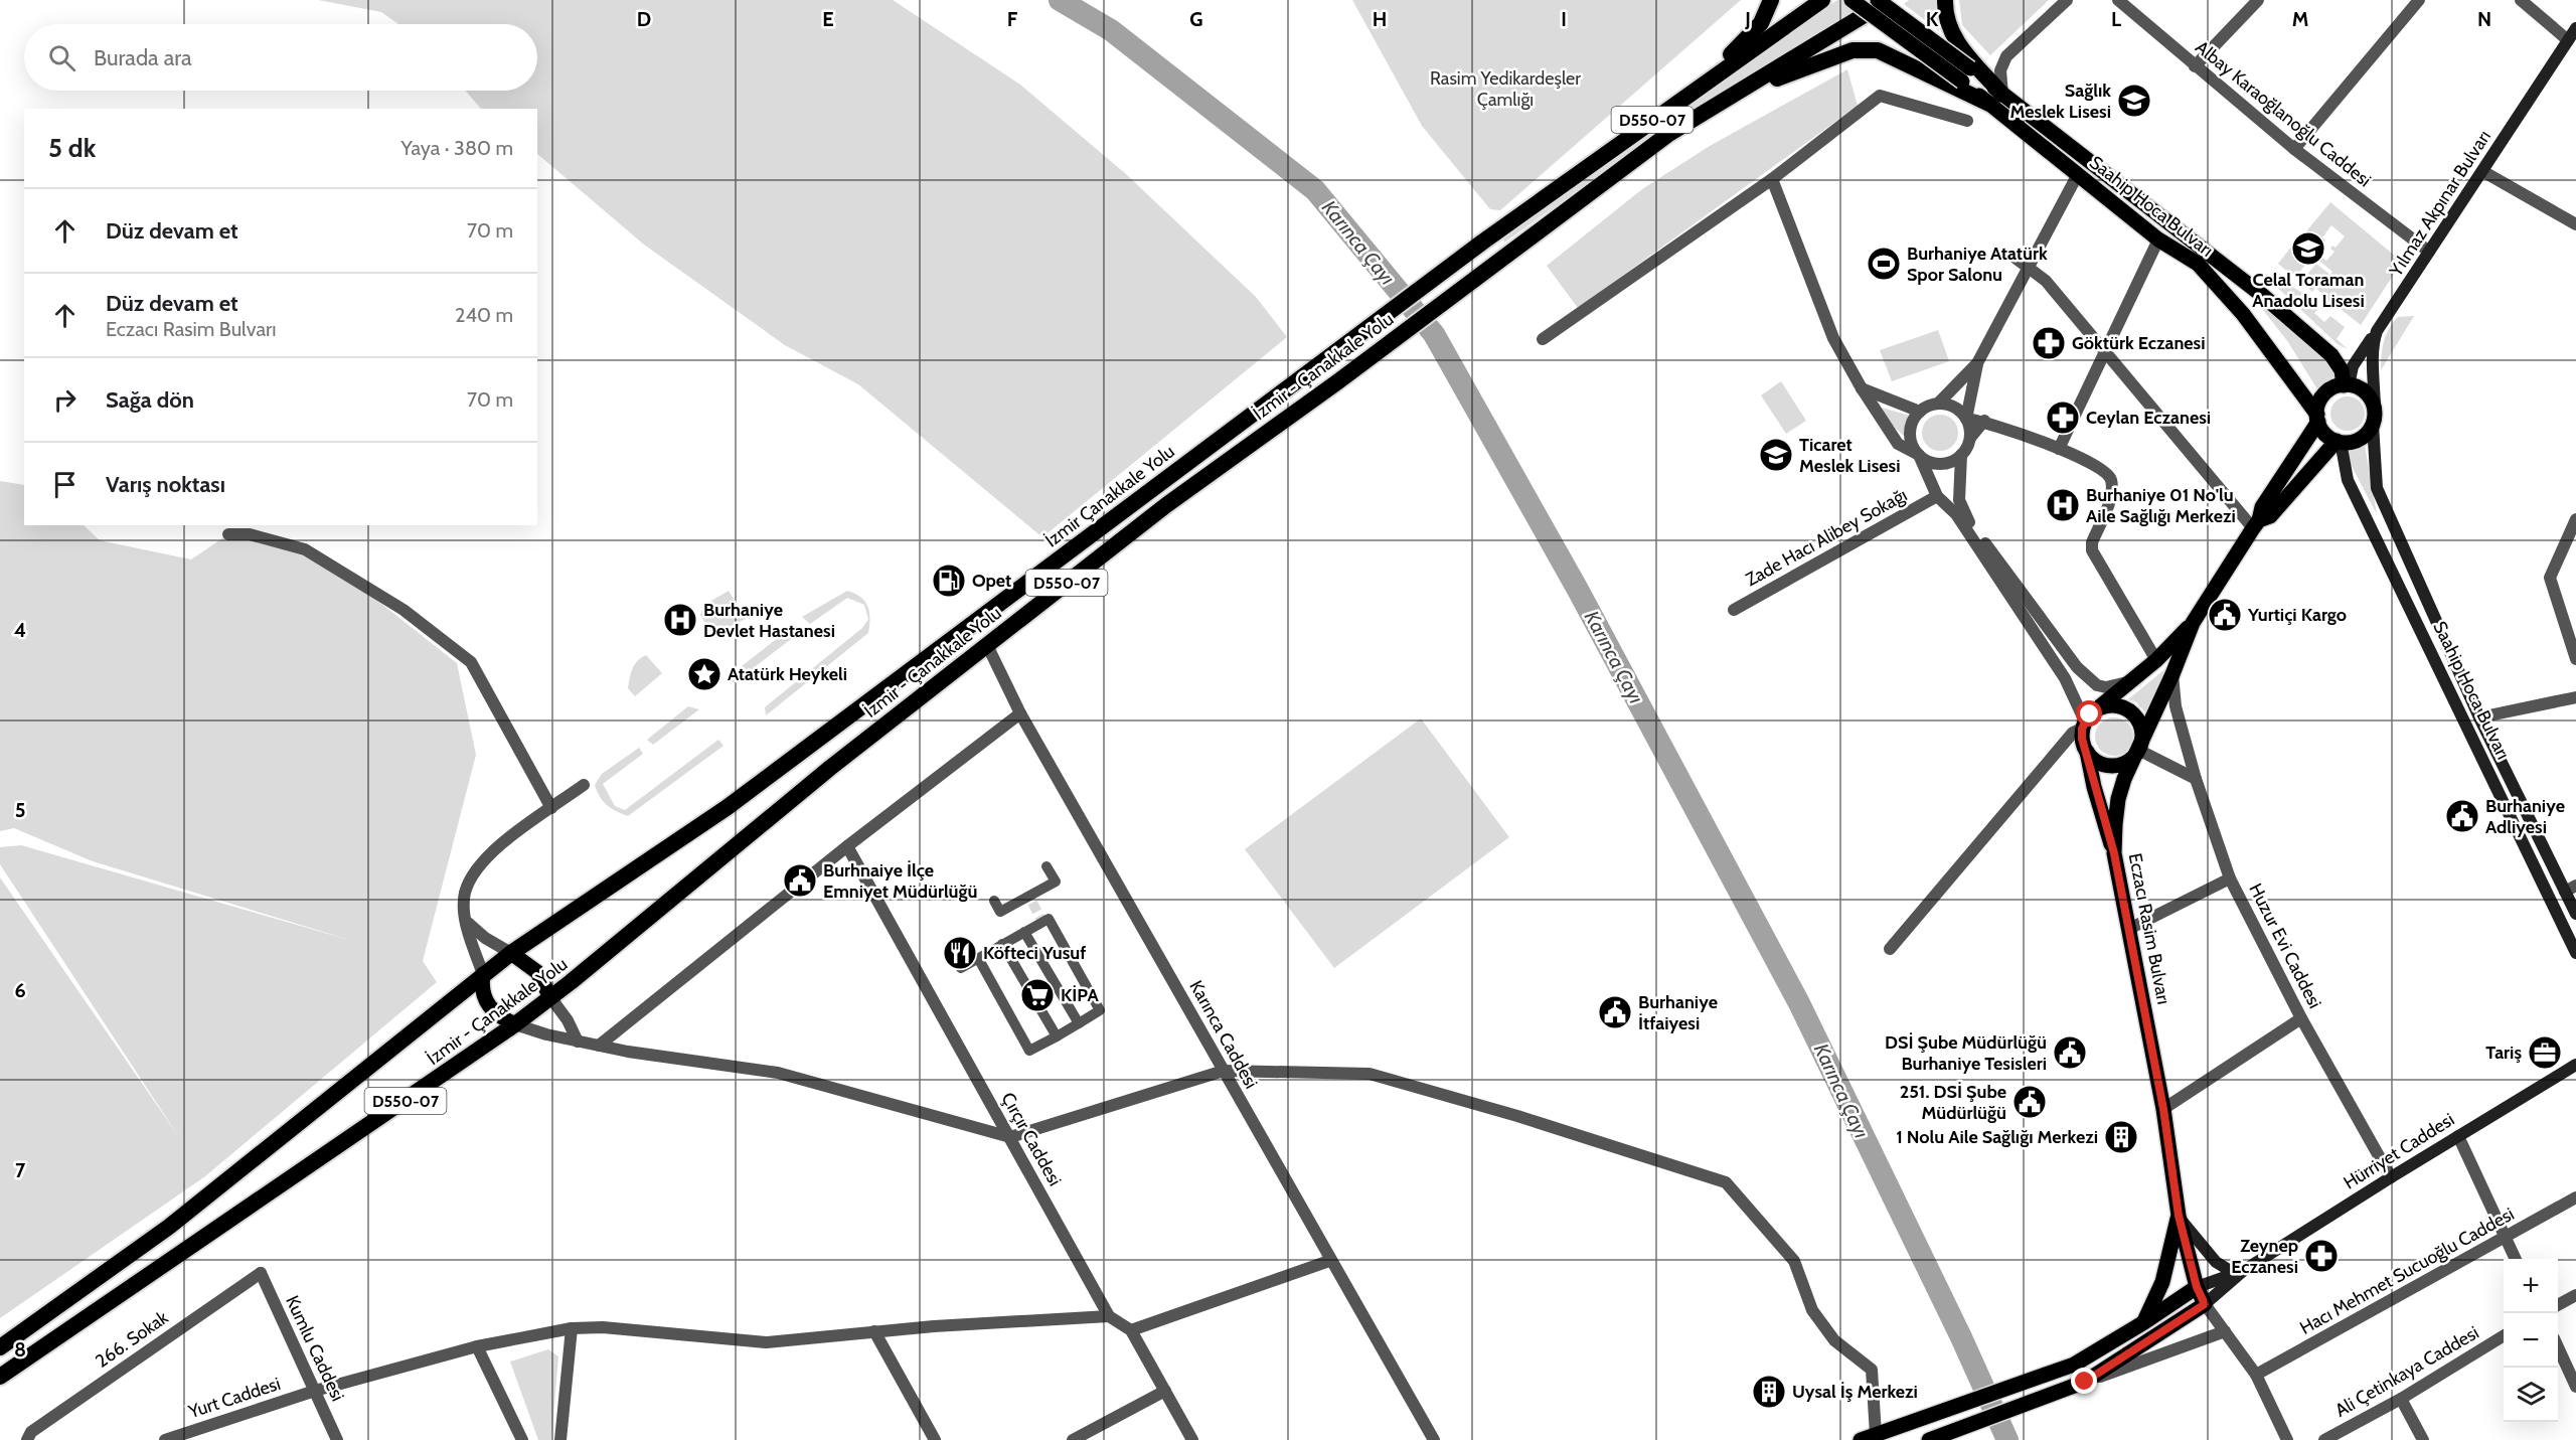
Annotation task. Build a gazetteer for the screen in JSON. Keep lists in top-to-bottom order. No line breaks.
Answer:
{"streets":{"highway":["D550-07","İzmir - Çanakkale Yolu","İzmir Çanakkale Yolu"],"main road":["Yılmaz Akpınar Bulvarı","Saahip Hoca Bulvarı","Eczacı Rasim Bulvarı","Hürriyet Caddesi"],"street":["Albay Karaoğlanoğlu Caddesi","Zade Hacı Alibey Sokağı","Huzur Evi Caddesi","Karınca Caddesi","Çırçır Caddesi","Hacı Mehmet Sucuoğlu Caddesi","266. Sokak","Kumlu Caddesi","Ali Çetinkaya Caddesi","Yurt Caddesi"]},"crossings":[["Albay Karaoğlanoğlu Caddesi","Yılmaz Akpınar Bulvarı"],["Yılmaz Akpınar Bulvarı","Saahip Hoca Bulvarı"],["Yılmaz Akpınar Bulvarı","Eczacı Rasim Bulvarı"],["Saahip Hoca Bulvarı","Eczacı Rasim Bulvarı"],["İzmir - Çanakkale Yolu","İzmir Çanakkale Yolu"],["İzmir - Çanakkale Yolu","Karınca Caddesi"],["Eczacı Rasim Bulvarı","Huzur Evi Caddesi"],["Huzur Evi Caddesi","Hürriyet Caddesi"],["Çırçır Caddesi","Yurt Caddesi"],["266. Sokak","Kumlu Caddesi"],["Kumlu Caddesi","Yurt Caddesi"]],"water":["Karınca Çayı"],"parks":["Rasim Yedikardeşler Çamlığı"],"places":{"school or university":["Sağlık Meslek Lisesi","Celal Toraman Anadolu Lisesi","Ticaret Meslek Lisesi"],"sports":["Burhaniye Atatürk Spor Salonu"],"pharmacy":["Göktürk Eczanesi","Ceylan Eczanesi","Zeynep Eczanesi"],"hospital":["Burhaniye 01 No'lu Aile Sağlığı Merkezi","Burhaniye Devlet Hastanesi"],"fuel station":["Opet"],"public building":["Yurtiçi Kargo","Burhaniye Adliyesi","Burhnaiye İlçe Emniyet Müdürlüğü","Burhaniye İtfaiyesi","DSİ Şube Müdürlüğü Burhaniye Tesisleri","251. DSİ Şube Müdürlüğü"],"place":["Atatürk Heykeli"],"restaurant":["Köfteci Yusuf"],"supermarket":["KİPA"],"office":["Tariş"],"building":["1 Nolu Aile Sağlığı Merkezi","Uysal İş Merkezi"]},"page":{"search":"Burada ara","heading":["5 dk","Yaya · 380 m"],"list":[["Düz devam et","70 m"],["Düz devam et","Eczacı Rasim Bulvarı","240 m"],["Sağa dön","70 m"],"Varış noktası"],"map_buttons":["+","−"]},"grid":{"columns":["D","E","F","G","H","I","J","K","L","M","N"],"rows":["4","5","6","7","8"]}}
